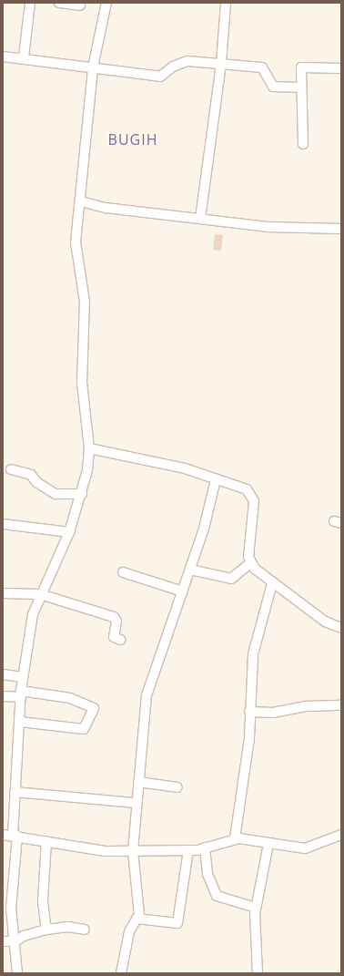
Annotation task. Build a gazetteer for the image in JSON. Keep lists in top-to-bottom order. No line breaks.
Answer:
{"districts":["BUGIH"]}
